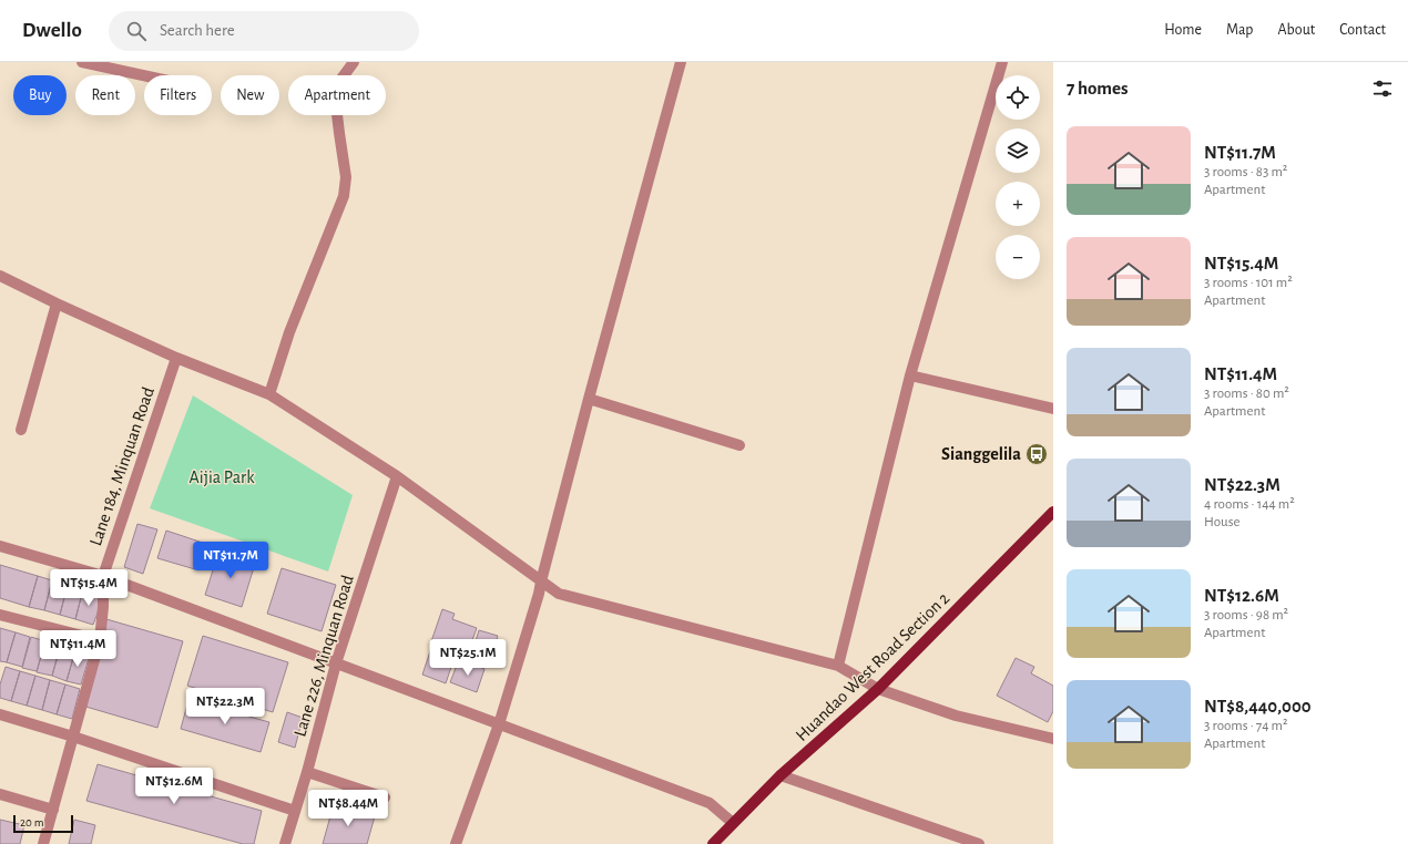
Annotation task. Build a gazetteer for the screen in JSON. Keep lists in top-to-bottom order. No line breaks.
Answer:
{"streets":{"main road":["Huandao West Road Section 2"],"street":["Lane 184, Minquan Road","Lane 226, Minquan Road"]},"parks":["Aijia Park"],"places":{"bus stop":["Sianggelila"]},"scale_bar":"20 m","page":{"header":"Dwello","search":"Search here","nav":["Home","Map","About","Contact"],"heading":"7 homes","map_buttons":["+","−"],"chip":["Buy","Rent","Filters","New","Apartment"],"list":[{"name":"NT$11.7M","note":"3 rooms · 83 m² · Apartment"},{"name":"NT$15.4M","note":"3 rooms · 101 m² · Apartment"},{"name":"NT$11.4M","note":"3 rooms · 80 m² · Apartment"},{"name":"NT$22.3M","note":"4 rooms · 144 m² · House"},{"name":"NT$12.6M","note":"3 rooms · 98 m² · Apartment"},{"name":"NT$8,440,000","note":"3 rooms · 74 m² · Apartment"}],"price":["NT$11.7M","NT$15.4M","NT$11.4M","NT$25.1M","NT$22.3M","NT$12.6M","NT$8.44M"],"scale":"20 m"}}
